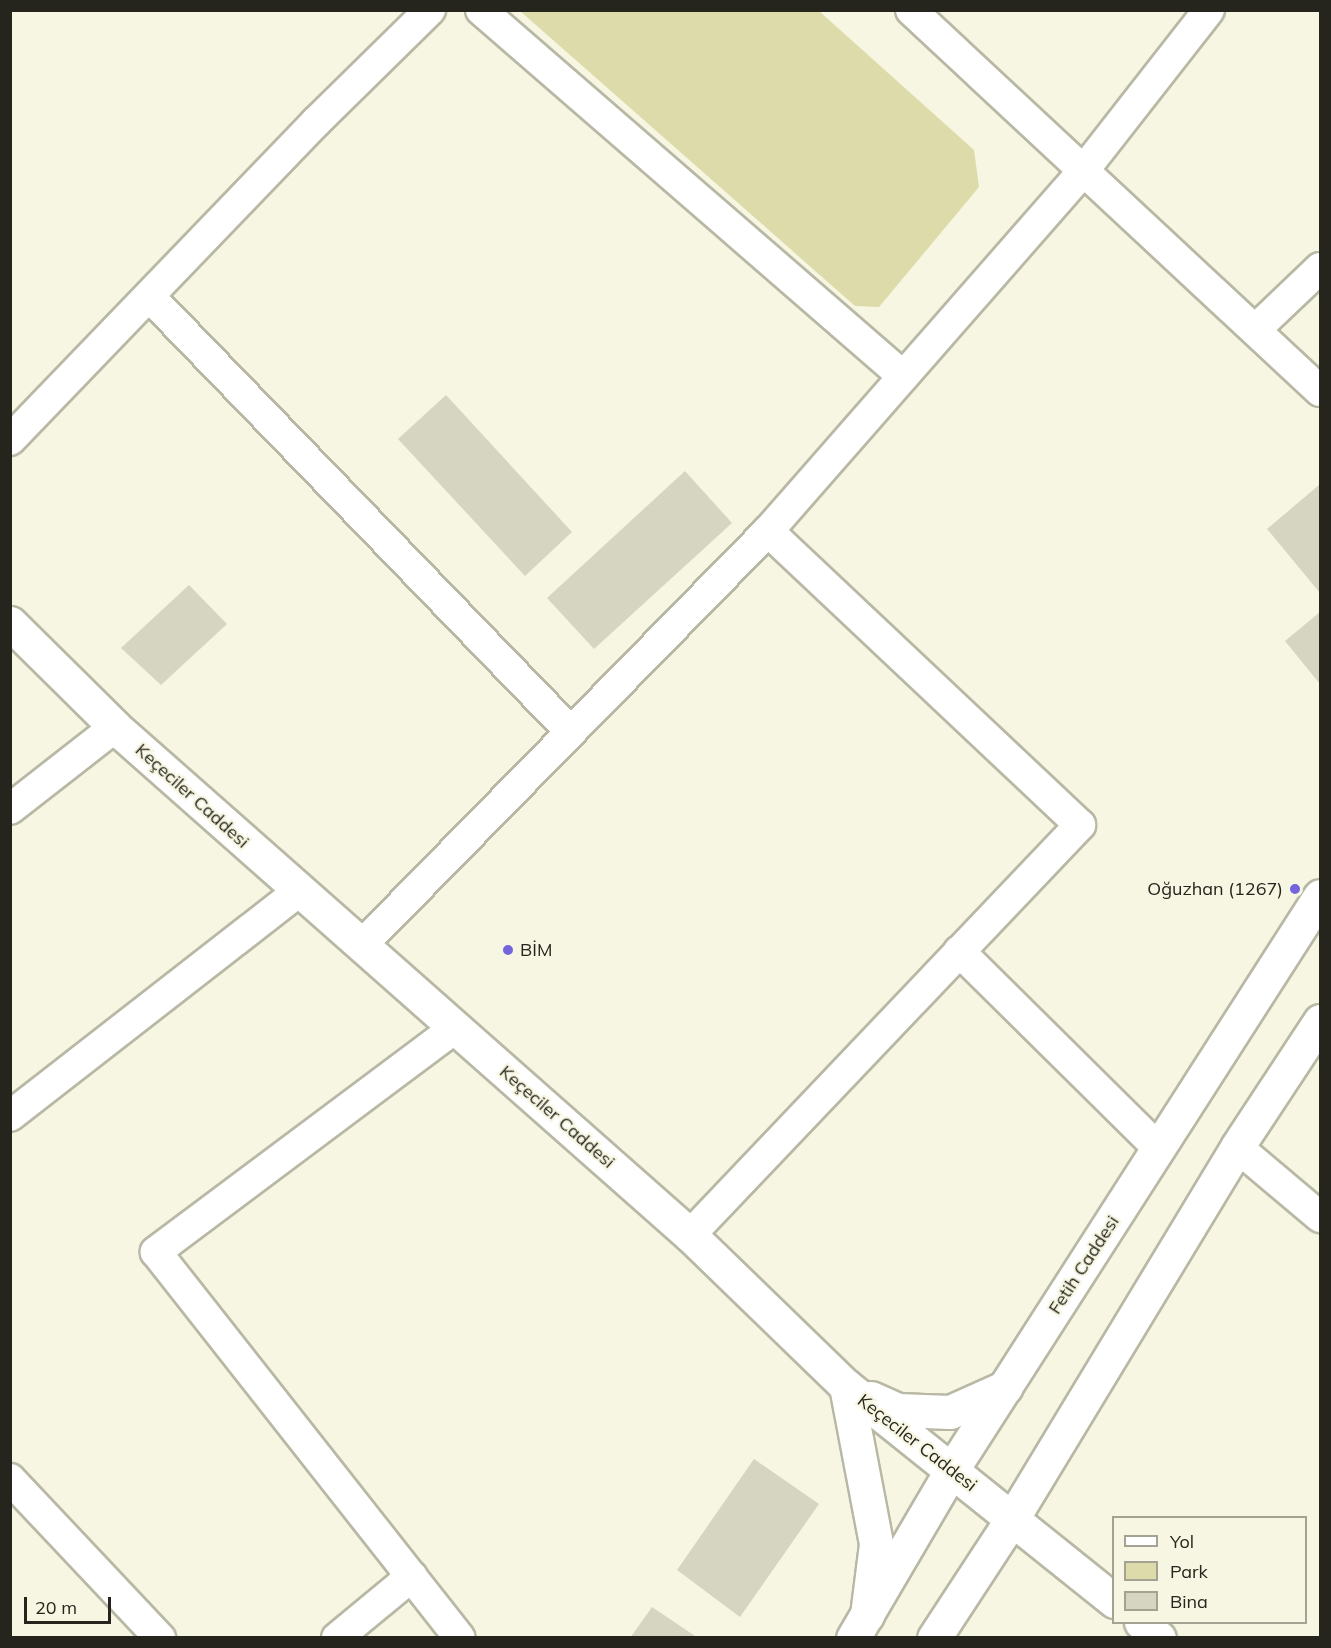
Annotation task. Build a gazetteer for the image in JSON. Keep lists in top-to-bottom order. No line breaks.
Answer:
{"streets":{"street":["Keçeciler Caddesi","Fetih Caddesi"]},"crossings":[["Keçeciler Caddesi","Fetih Caddesi"]],"places":["Oğuzhan (1267)","BİM"],"legend":["Yol","Park","Bina"],"scale_bar":"20 m"}
